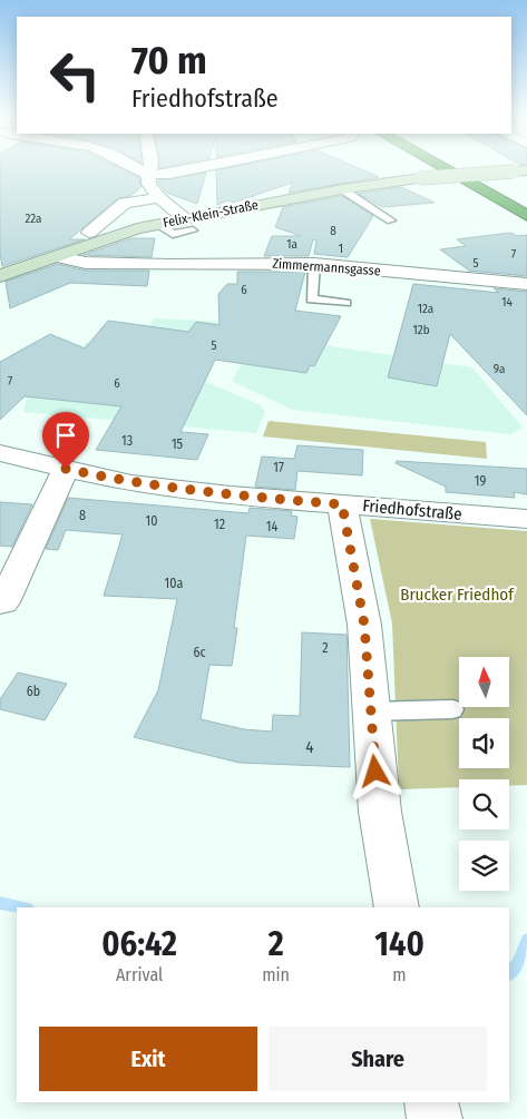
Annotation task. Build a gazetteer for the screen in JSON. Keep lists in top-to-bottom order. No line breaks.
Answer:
{"streets":{"street":["Felix-Klein-Straße","Zimmermannsgasse","Friedhofstraße"]},"crossings":[["Felix-Klein-Straße","Zimmermannsgasse"]],"parks":["Brucker Friedhof"],"house_numbers":["22a","8","1a","1","7","5","6","14","12a","12b","5","9a","7","6","13","15","17","19","8","10","12","14","10a","2","6c","6b","4"],"north":"top","page":{"turn":["70 m","Friedhofstraße"],"eta":["06:42","Arrival","2","min","140","m"],"buttons":["Exit","Share"]}}
